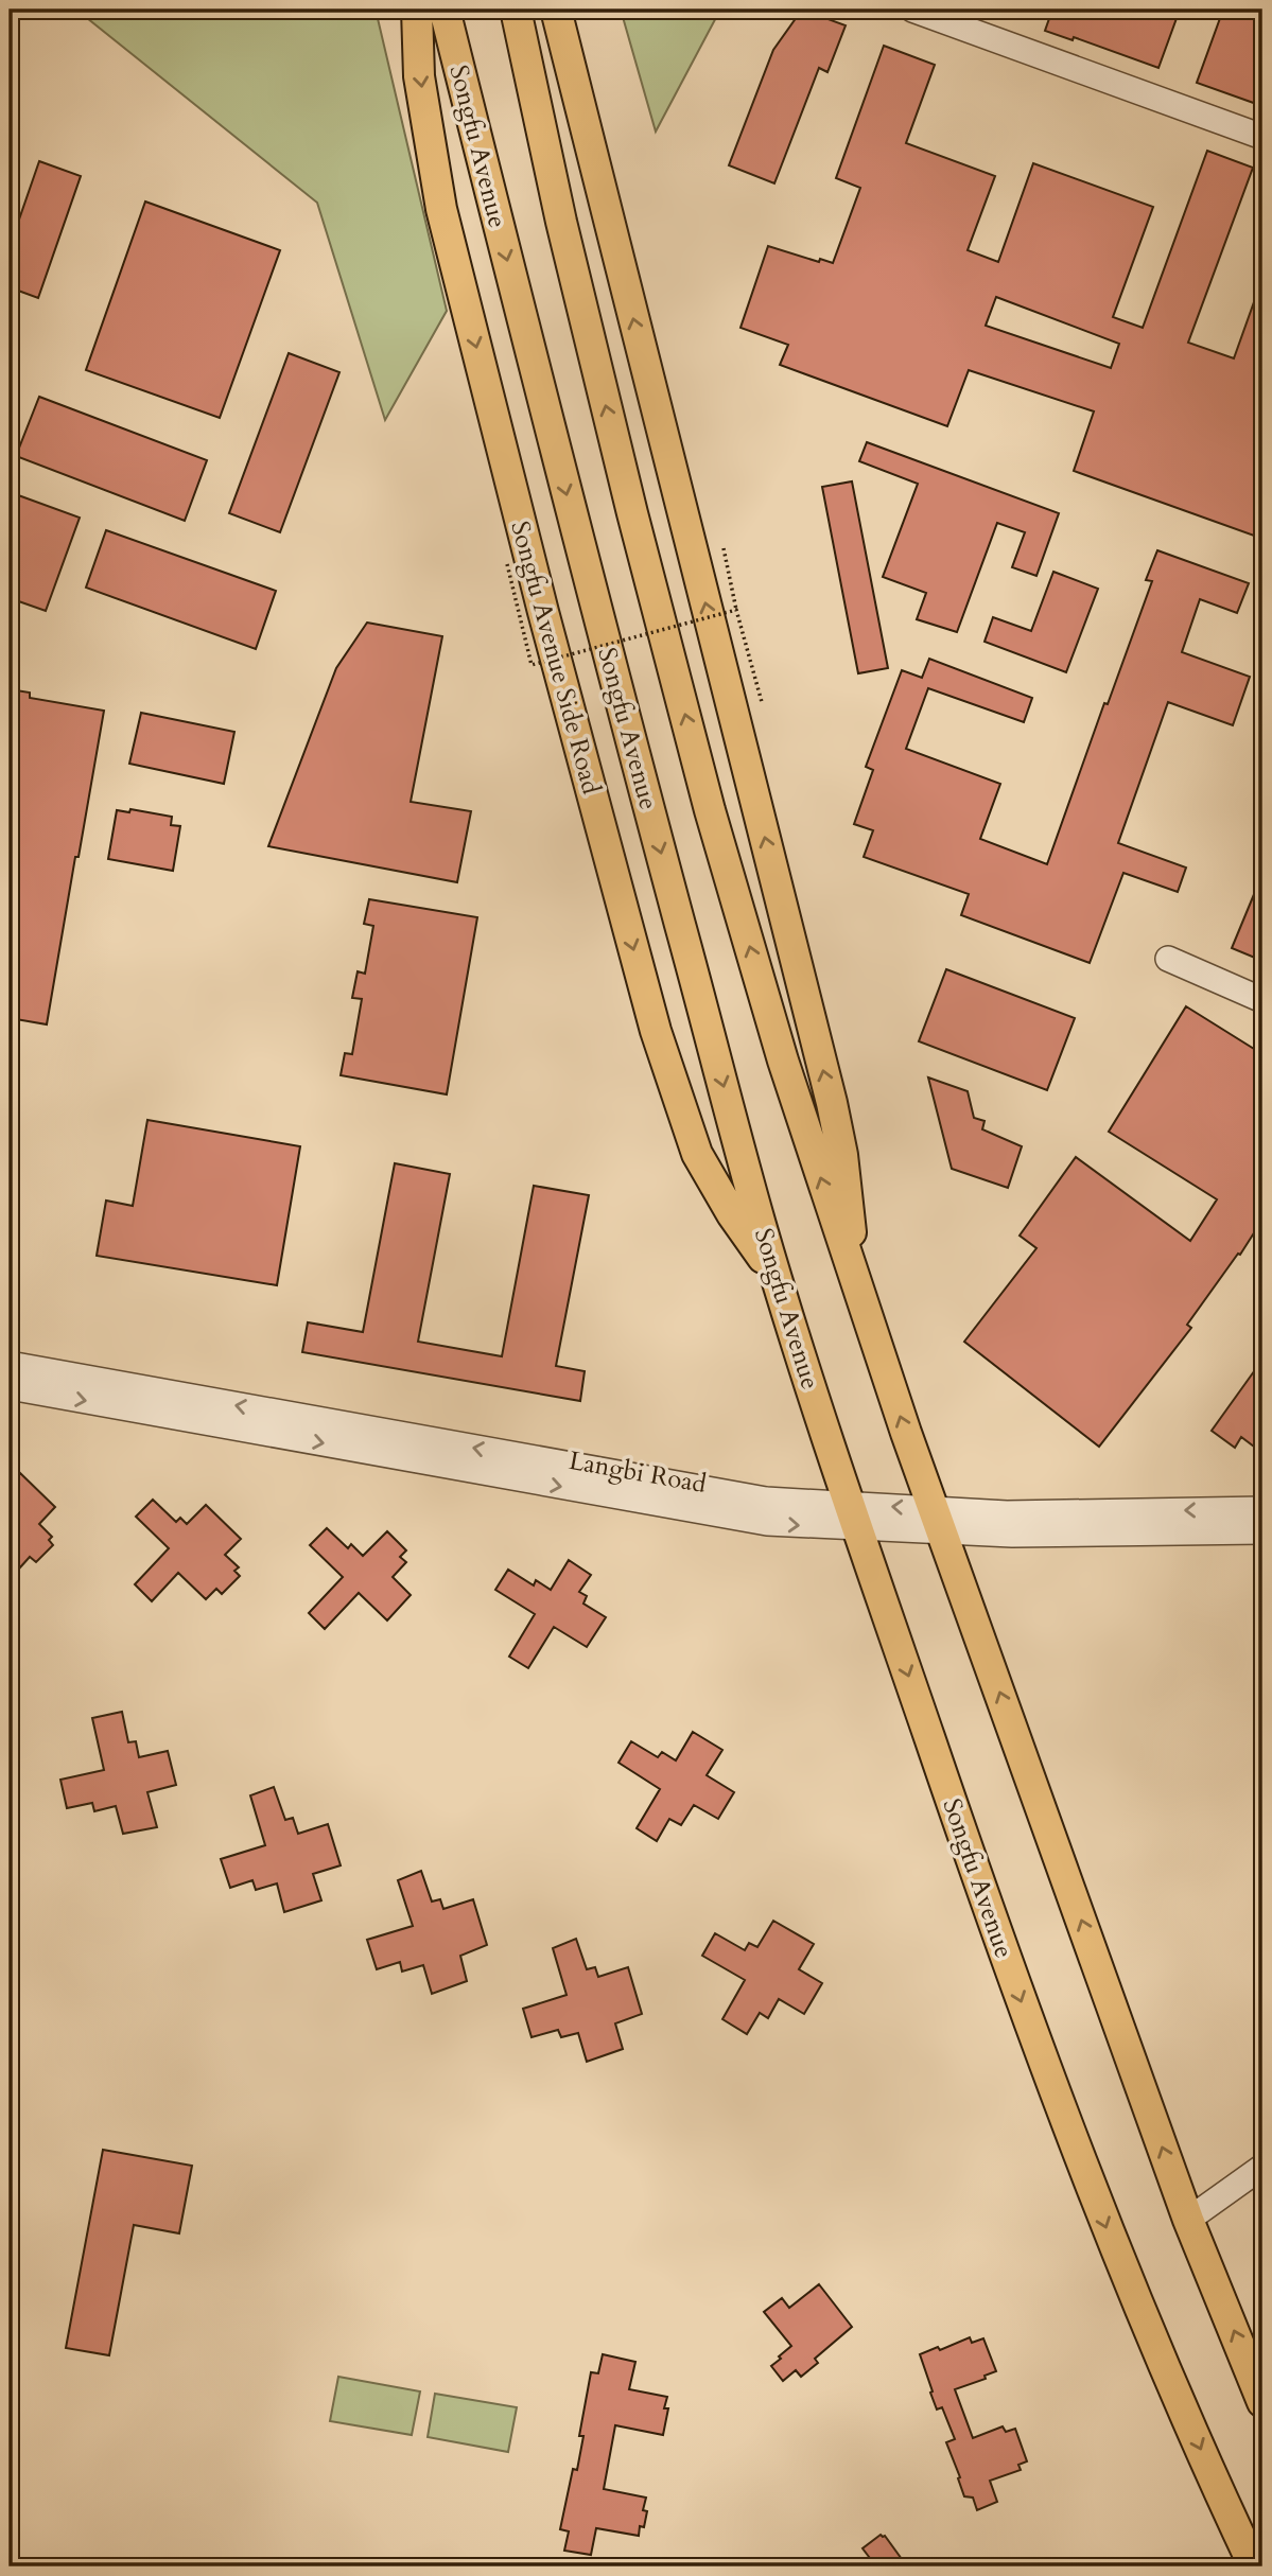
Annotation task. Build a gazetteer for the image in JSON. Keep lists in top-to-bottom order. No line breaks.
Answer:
{"streets":{"main road":["Songfu Avenue","Songfu Avenue Side Road"],"street":["Langbi Road"]},"crossings":[["Songfu Avenue","Songfu Avenue Side Road"],["Songfu Avenue","Langbi Road"]]}
